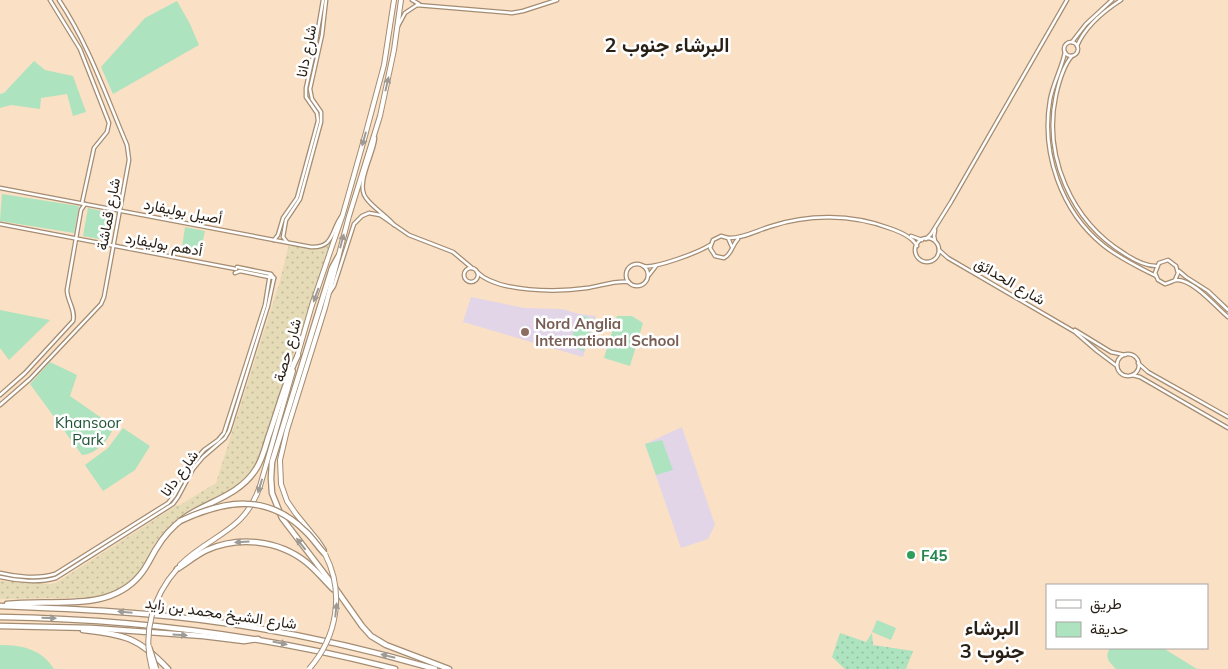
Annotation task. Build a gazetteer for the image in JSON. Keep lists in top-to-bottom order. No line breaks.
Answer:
{"streets":{"highway":["شارع الشيخ محمد بن زايد"],"main road":["شارع حصة"],"street":["شارع دانا","أصيل بوليفارد","شارع قماشة","أدهم بوليفارد","شارع الحدائق"]},"crossings":[["شارع دانا","أصيل بوليفارد"],["شارع دانا","أدهم بوليفارد"],["أصيل بوليفارد","شارع قماشة"],["أصيل بوليفارد","شارع حصة"],["شارع قماشة","أدهم بوليفارد"]],"districts":["البرشاء جنوب 2","البرشاء جنوب 3"],"parks":["Khansoor Park"],"places":["Nord Anglia International School","F45"],"legend":["طريق","حديقة"]}
